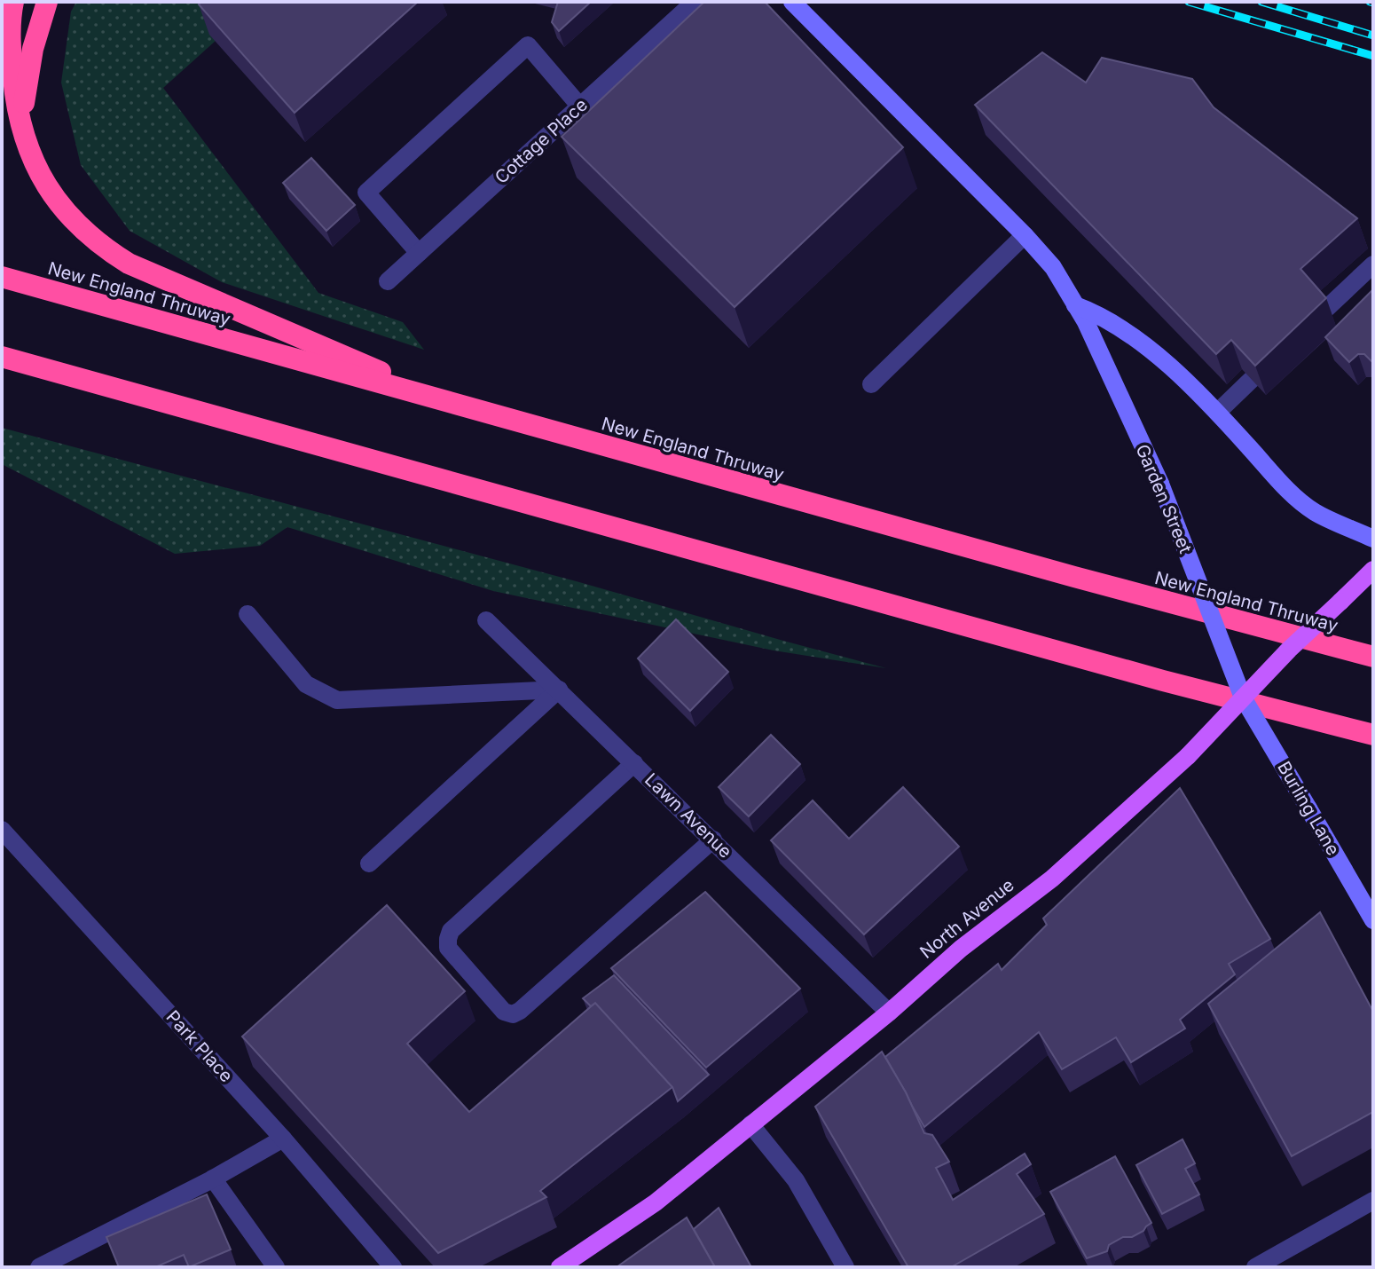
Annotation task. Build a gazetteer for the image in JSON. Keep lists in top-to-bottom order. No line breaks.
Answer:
{"streets":{"highway":["New England Thruway"],"main road":["Garden Street","Burling Lane","North Avenue"],"street":["Cottage Place","Lawn Avenue","Park Place"]},"crossings":[["Garden Street","Burling Lane"],["Garden Street","North Avenue"],["Burling Lane","North Avenue"],["Lawn Avenue","North Avenue"]]}
